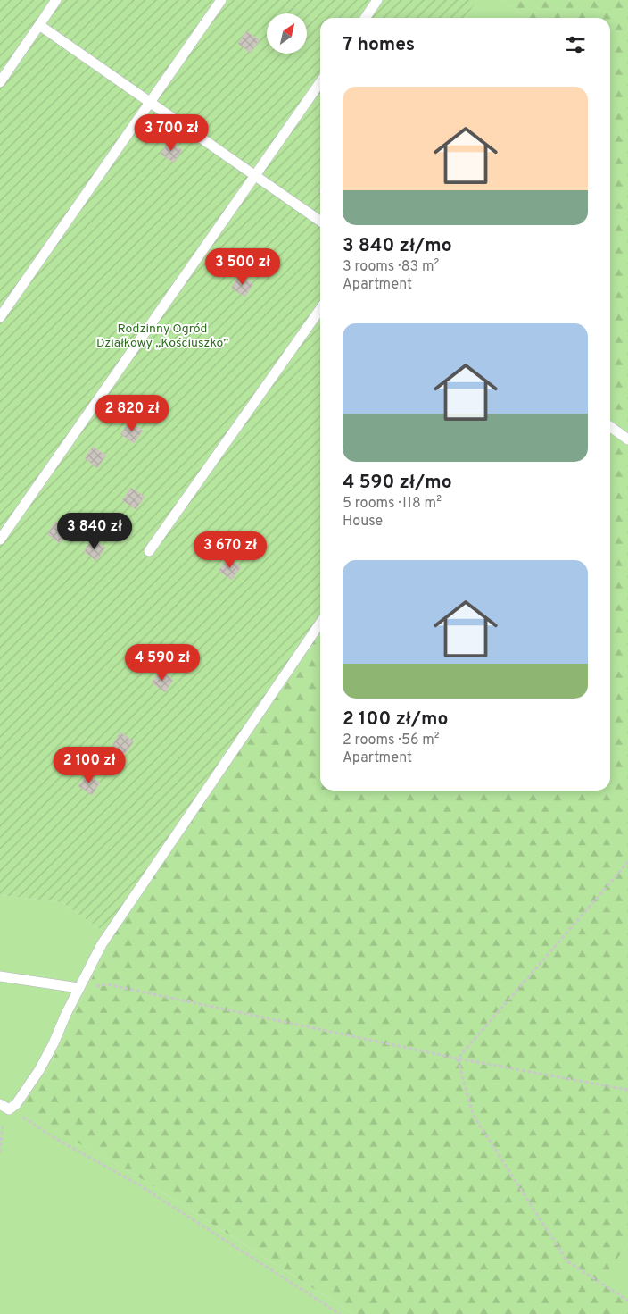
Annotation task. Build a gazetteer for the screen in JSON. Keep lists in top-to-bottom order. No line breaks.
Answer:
{"parks":["Rodzinny Ogród Działkowy „Kościuszko”"],"north":"top right","page":{"heading":"7 homes","list":[{"name":"3 840 zł/mo","note":"3 rooms · 83 m² · Apartment"},{"name":"4 590 zł/mo","note":"5 rooms · 118 m² · House"},{"name":"2 100 zł/mo","note":"2 rooms · 56 m² · Apartment"}],"price":["3 700 zł","3 500 zł","2 820 zł","3 840 zł","3 670 zł","4 590 zł","2 100 zł"]}}
